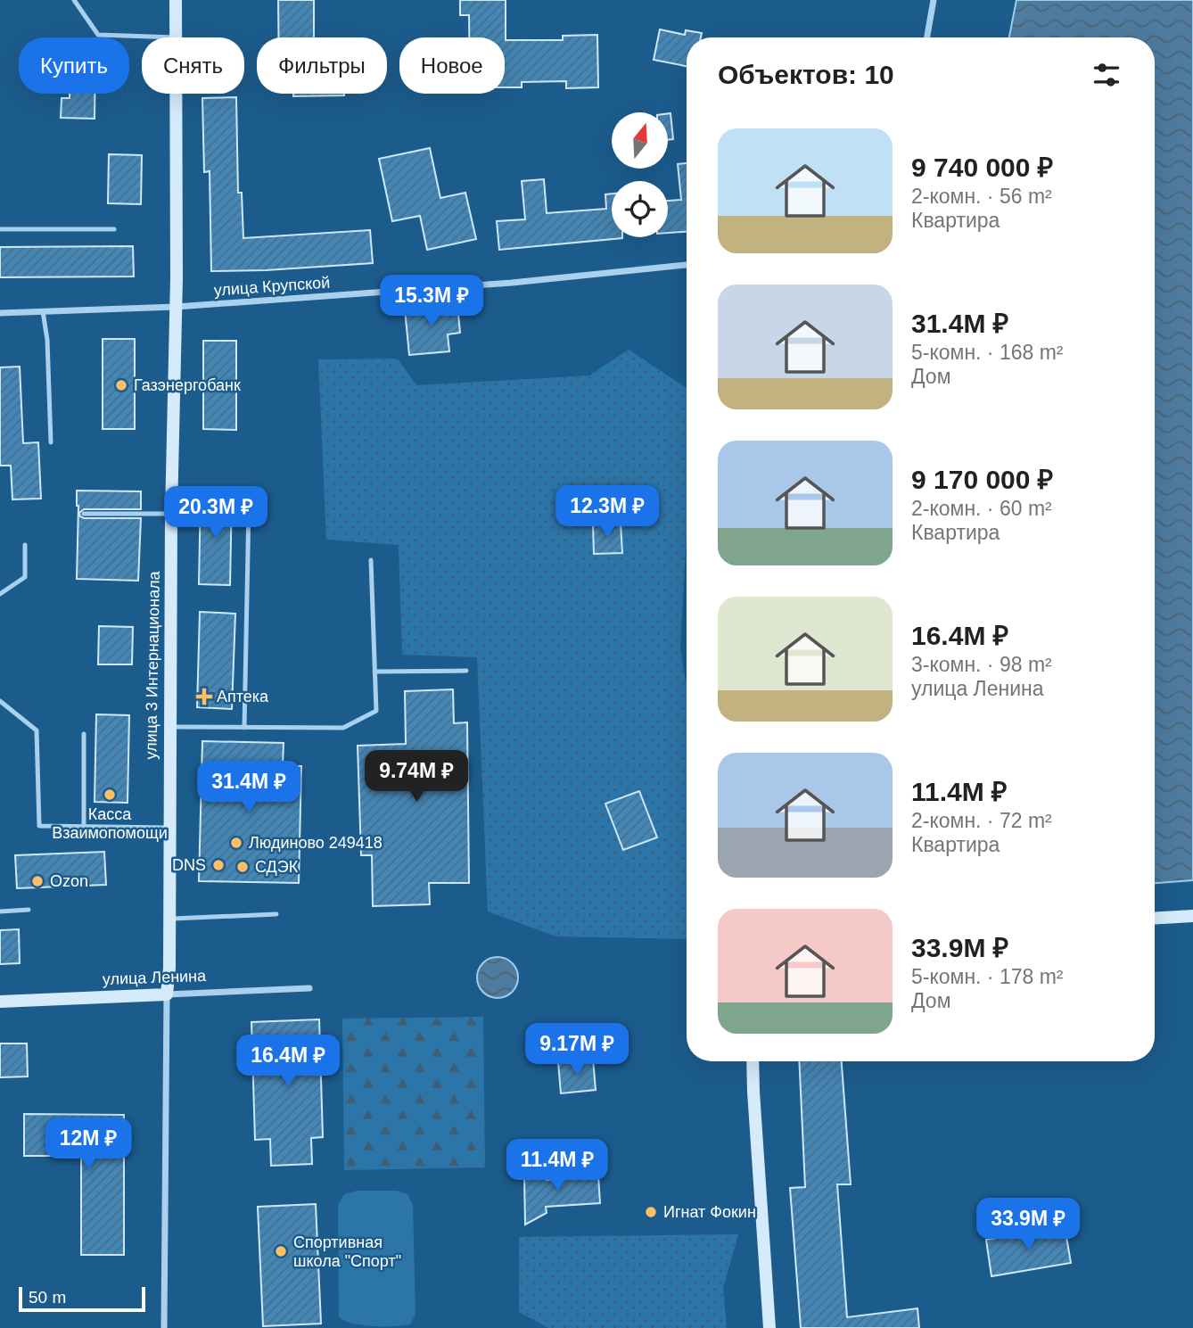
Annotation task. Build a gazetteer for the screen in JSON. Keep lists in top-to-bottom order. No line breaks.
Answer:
{"streets":{"street":["улица Крупской","улица 3 Интернационала","улица Ленина"]},"crossings":[["улица Крупской","улица 3 Интернационала"],["улица 3 Интернационала","улица Ленина"]],"places":{"other":["Газэнергобанк","Касса Взаимопомощи","Людиново 249418","DNS","СДЭК","Ozon","Игнат Фокин","Спортивная школа \"Спорт\""],"health":["Аптека"]},"scale_bar":"50 m","north":"top","page":{"chip":["Купить","Снять","Фильтры","Новое"],"heading":"Объектов: 10","list":[{"name":"9 740 000 ₽","note":"2-комн. · 56 m² · Квартира"},{"name":"31.4M ₽","note":"5-комн. · 168 m² · Дом"},{"name":"9 170 000 ₽","note":"2-комн. · 60 m² · Квартира"},{"name":"16.4M ₽","note":"3-комн. · 98 m² · улица Ленина"},{"name":"11.4M ₽","note":"2-комн. · 72 m² · Квартира"},{"name":"33.9M ₽","note":"5-комн. · 178 m² · Дом"}],"price":["15.3M ₽","12.3M ₽","20.3M ₽","9.74M ₽","31.4M ₽","9.17M ₽","16.4M ₽","12M ₽","11.4M ₽","33.9M ₽"],"scale":"50 m"}}
